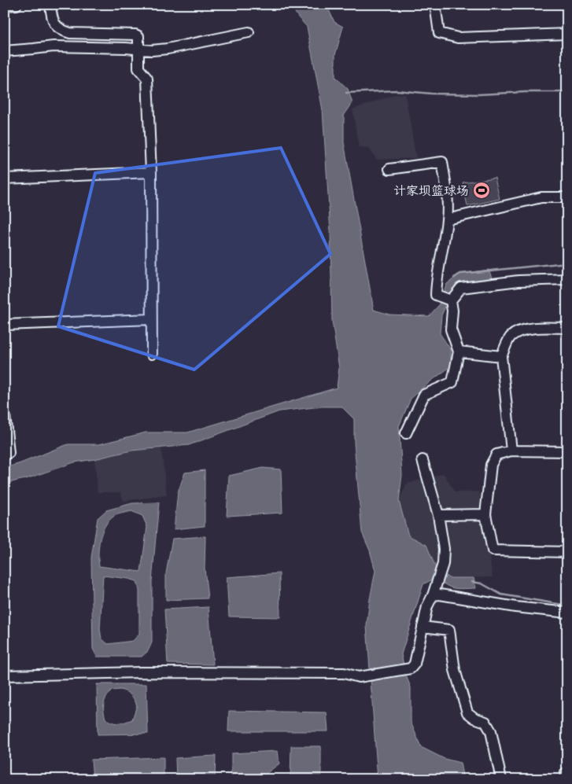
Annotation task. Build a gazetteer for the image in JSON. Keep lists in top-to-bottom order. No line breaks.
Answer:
{"places":{"sports":["计家坝篮球场"]}}
